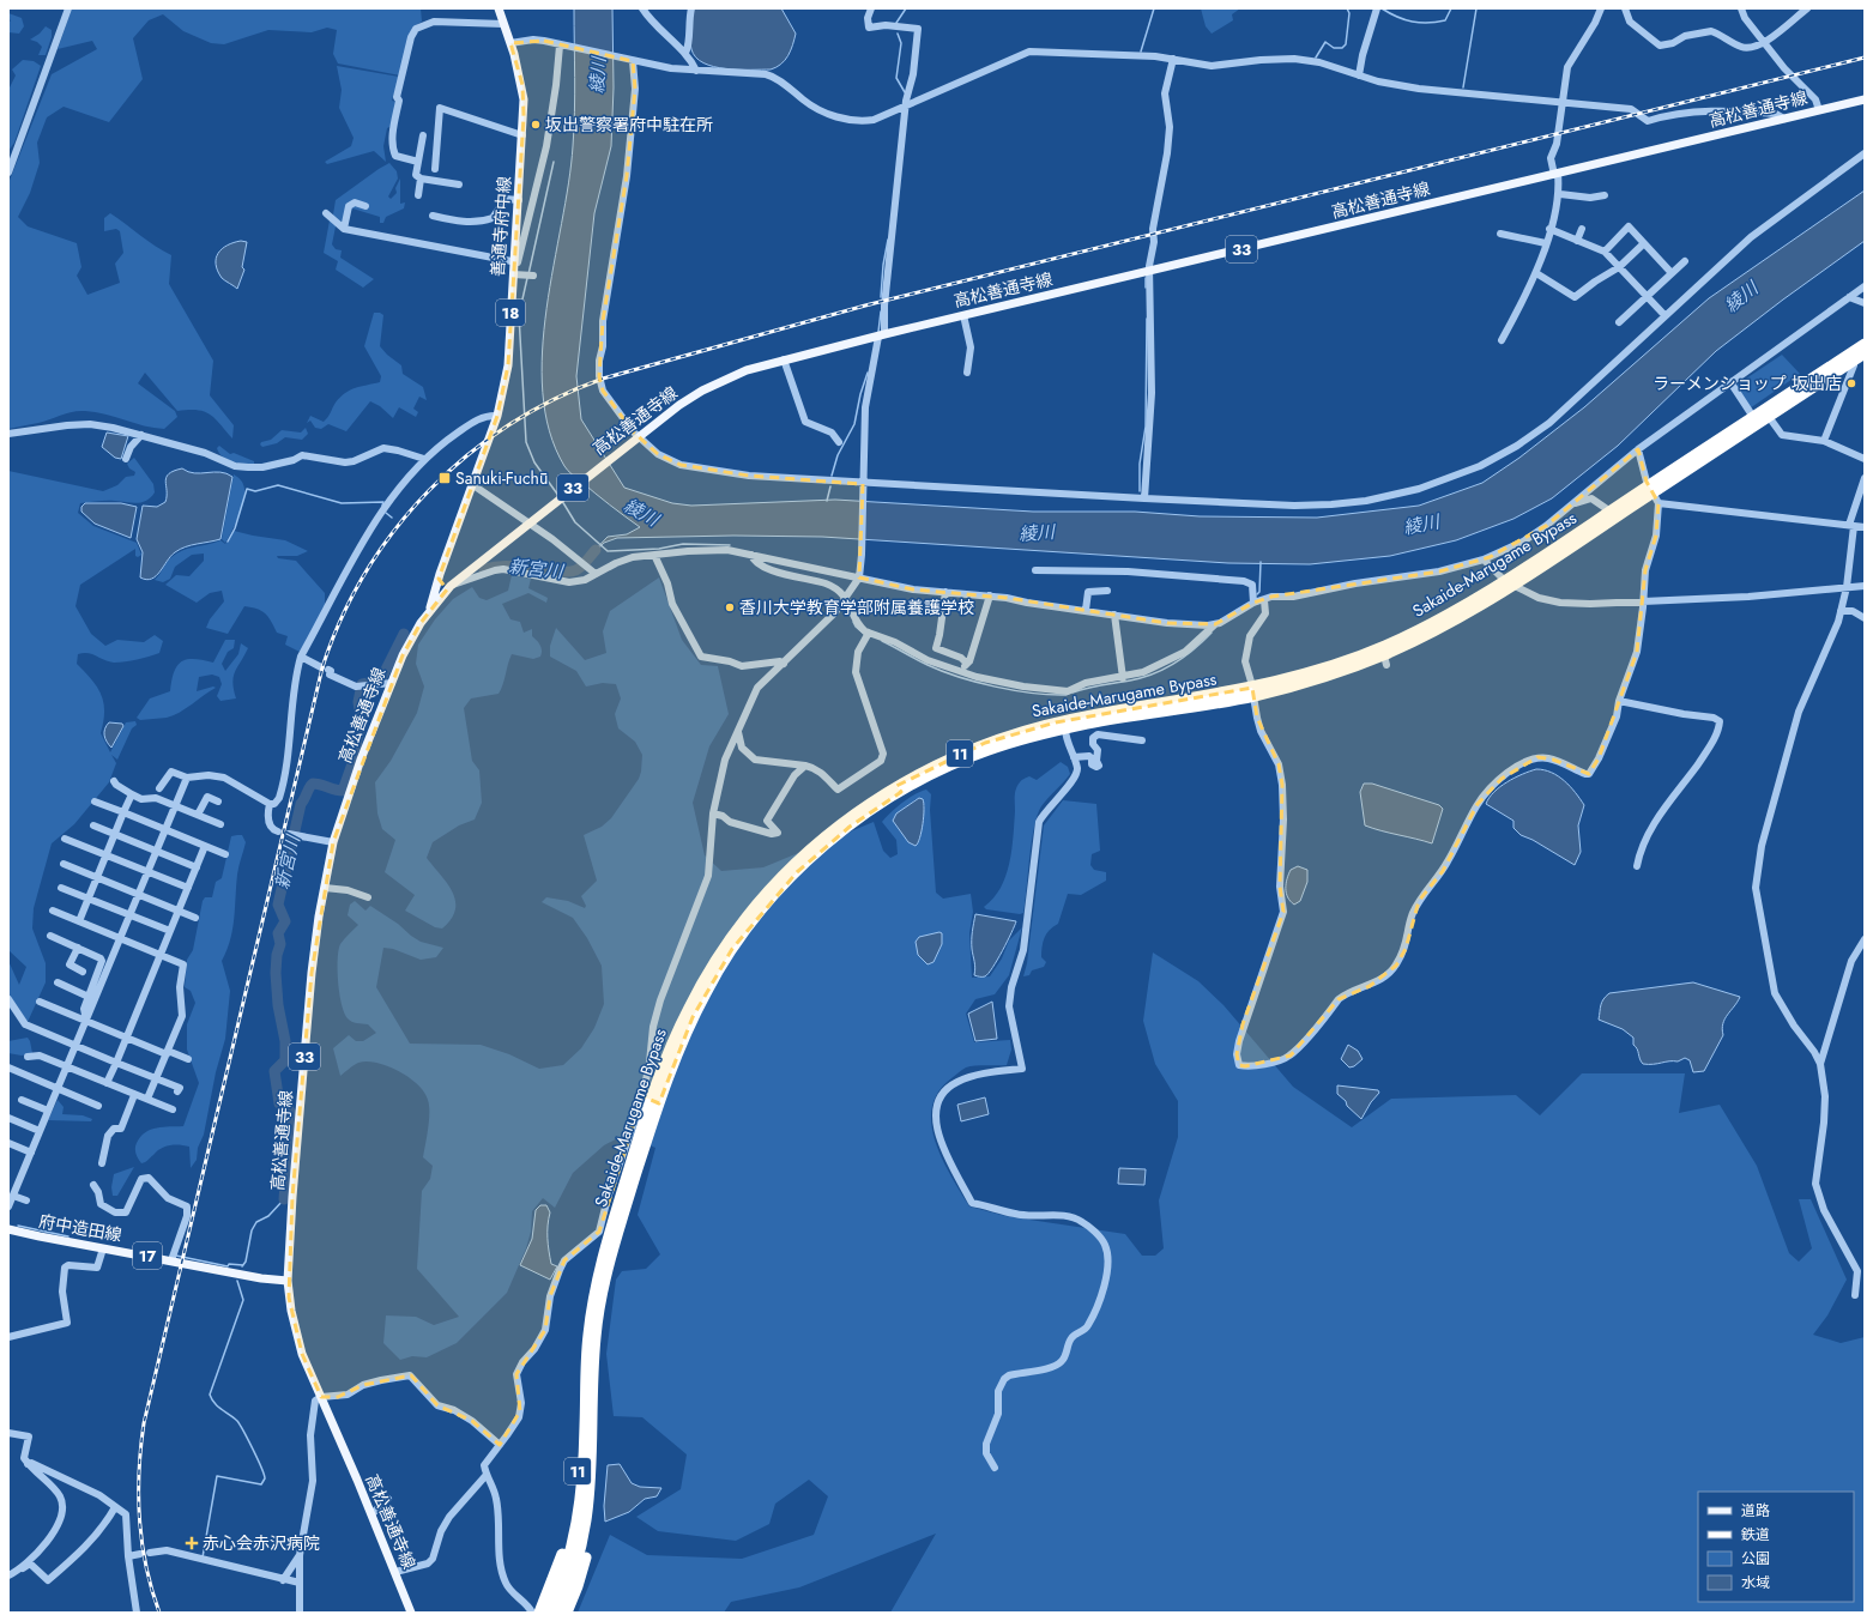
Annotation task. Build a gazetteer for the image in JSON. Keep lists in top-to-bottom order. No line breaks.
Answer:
{"streets":{"highway":["Sakaide-Marugame Bypass","11"],"main road":["高松善通寺線","善通寺府中線","33","18","府中造田線","17"]},"crossings":[["高松善通寺線","善通寺府中線"],["高松善通寺線","府中造田線"],["Sakaide-Marugame Bypass","11"]],"water":["綾川","新宮川"],"places":{"other":["坂出警察署府中駐在所","ラーメンショップ 坂出店","香川大学教育学部附属養護学校"],"transit":["Sanuki-Fuchū"],"health":["赤心会赤沢病院"]},"legend":["道路","鉄道","公園","水域"]}
